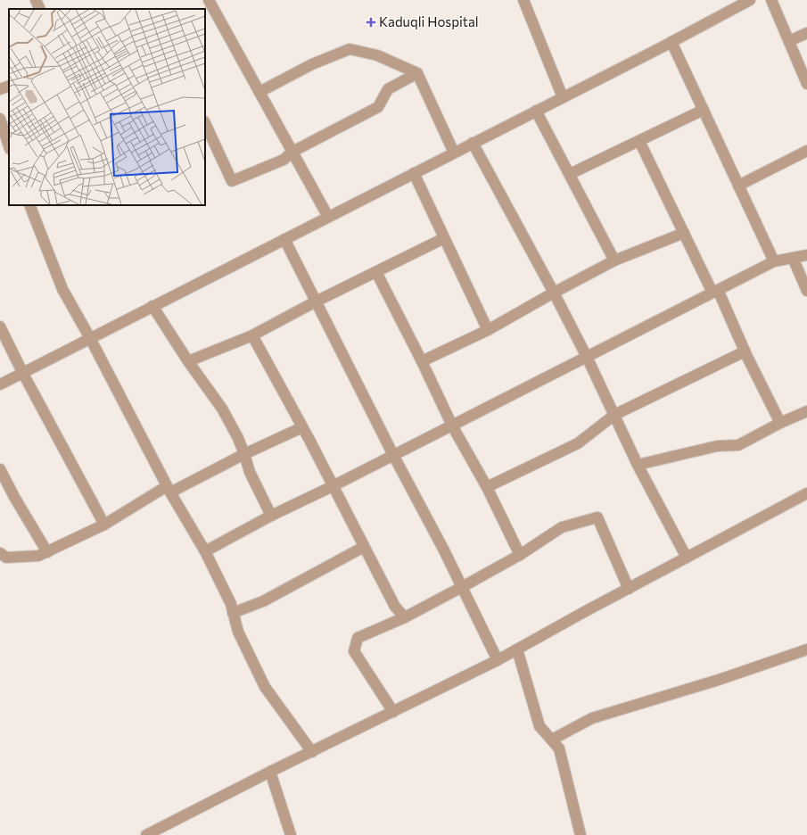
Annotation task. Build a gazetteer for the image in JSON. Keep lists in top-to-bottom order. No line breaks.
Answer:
{"places":{"health":["Kaduqli Hospital"]}}
